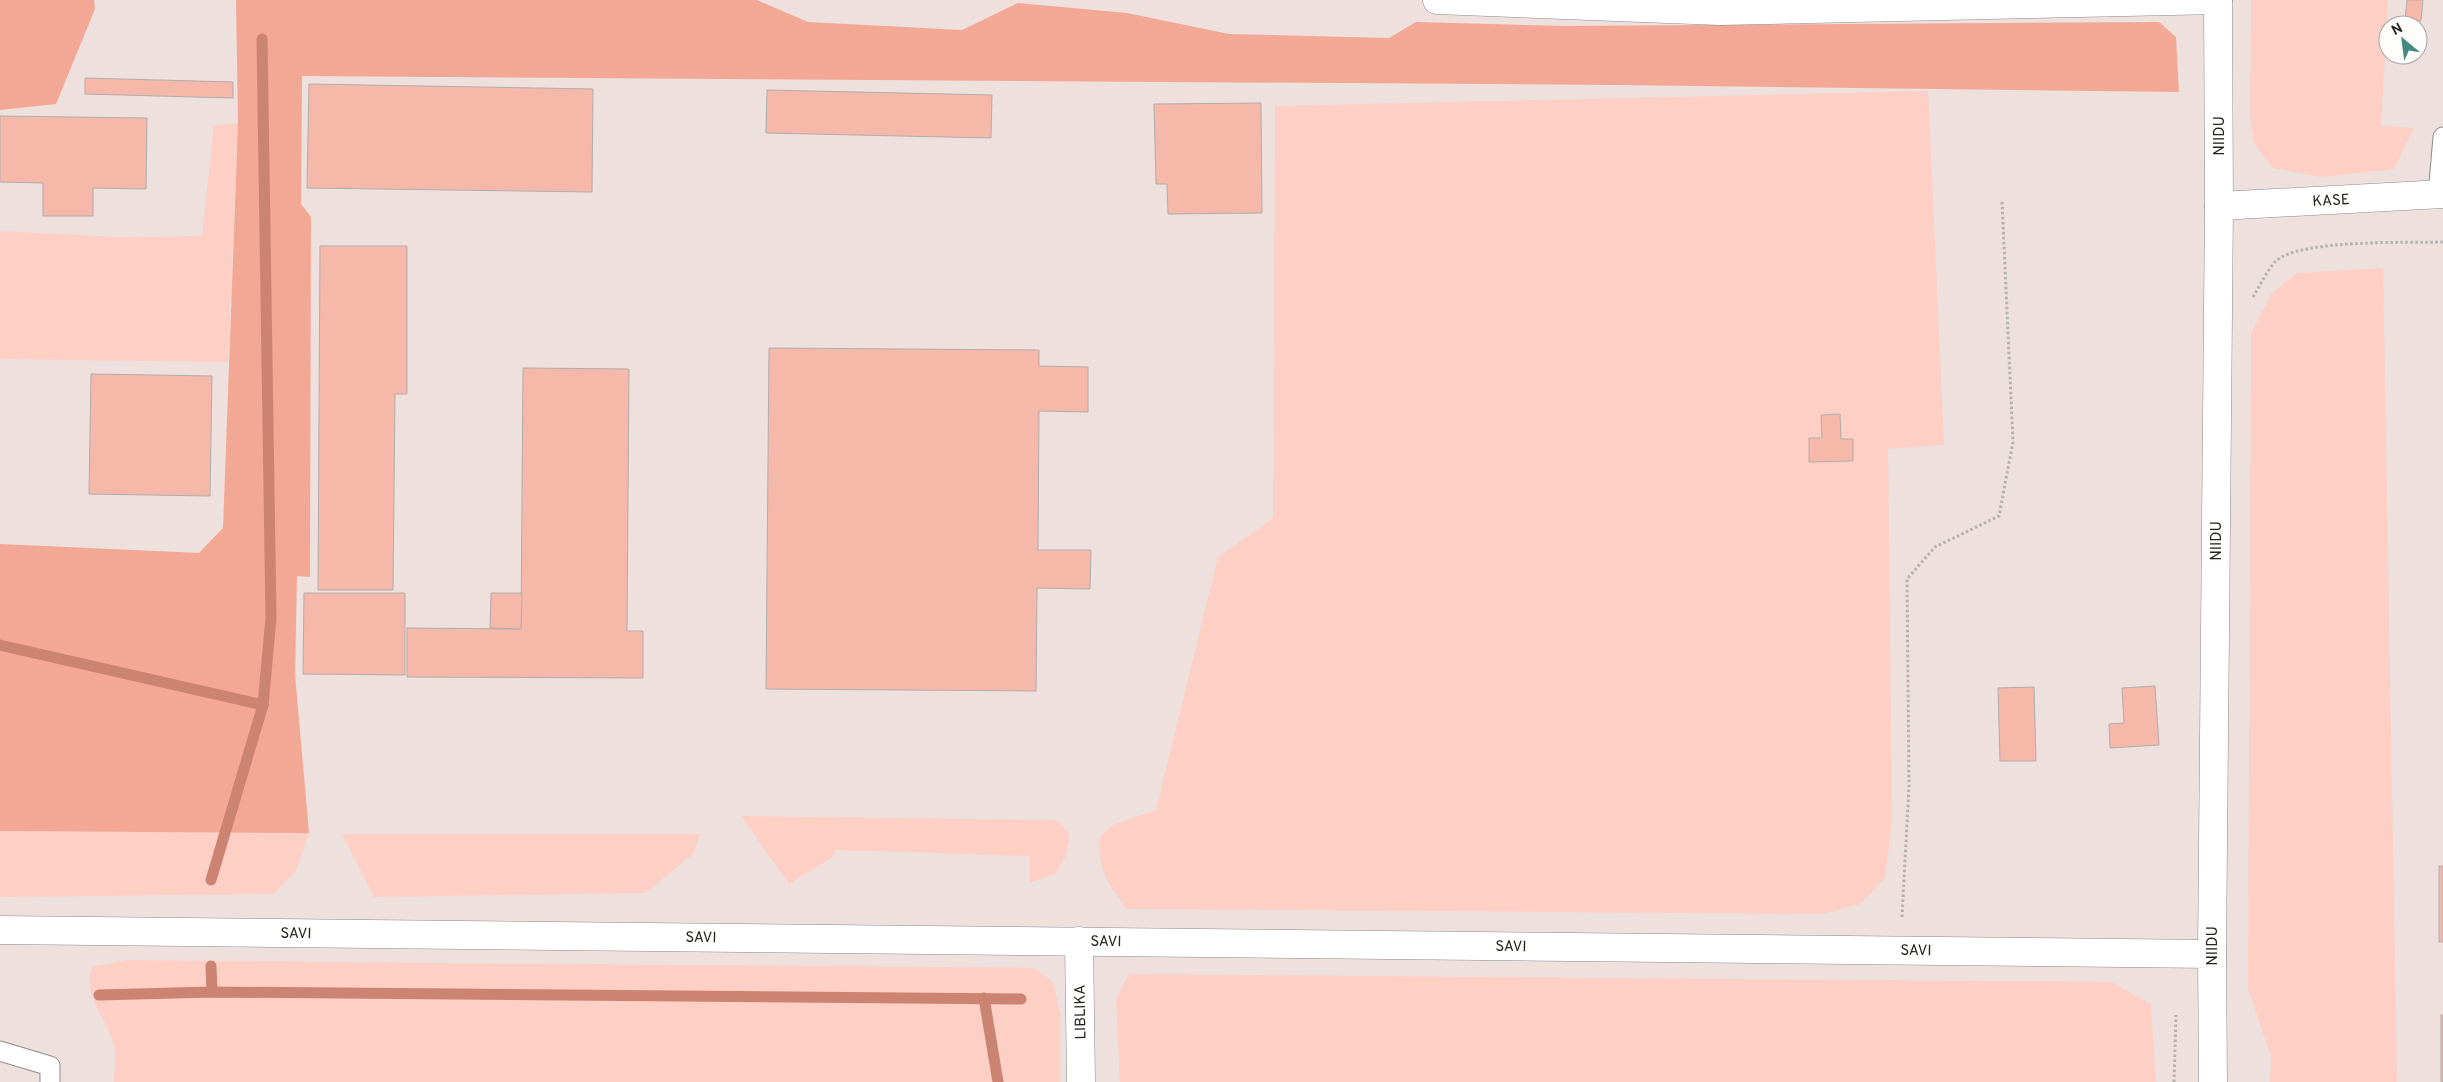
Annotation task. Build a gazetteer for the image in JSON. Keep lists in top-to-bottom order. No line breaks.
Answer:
{"streets":{"street":["NIIDU","KASE","SAVI","LIBLIKA"]},"crossings":[["NIIDU","KASE"],["NIIDU","SAVI"],["SAVI","LIBLIKA"]],"north":"top left"}
